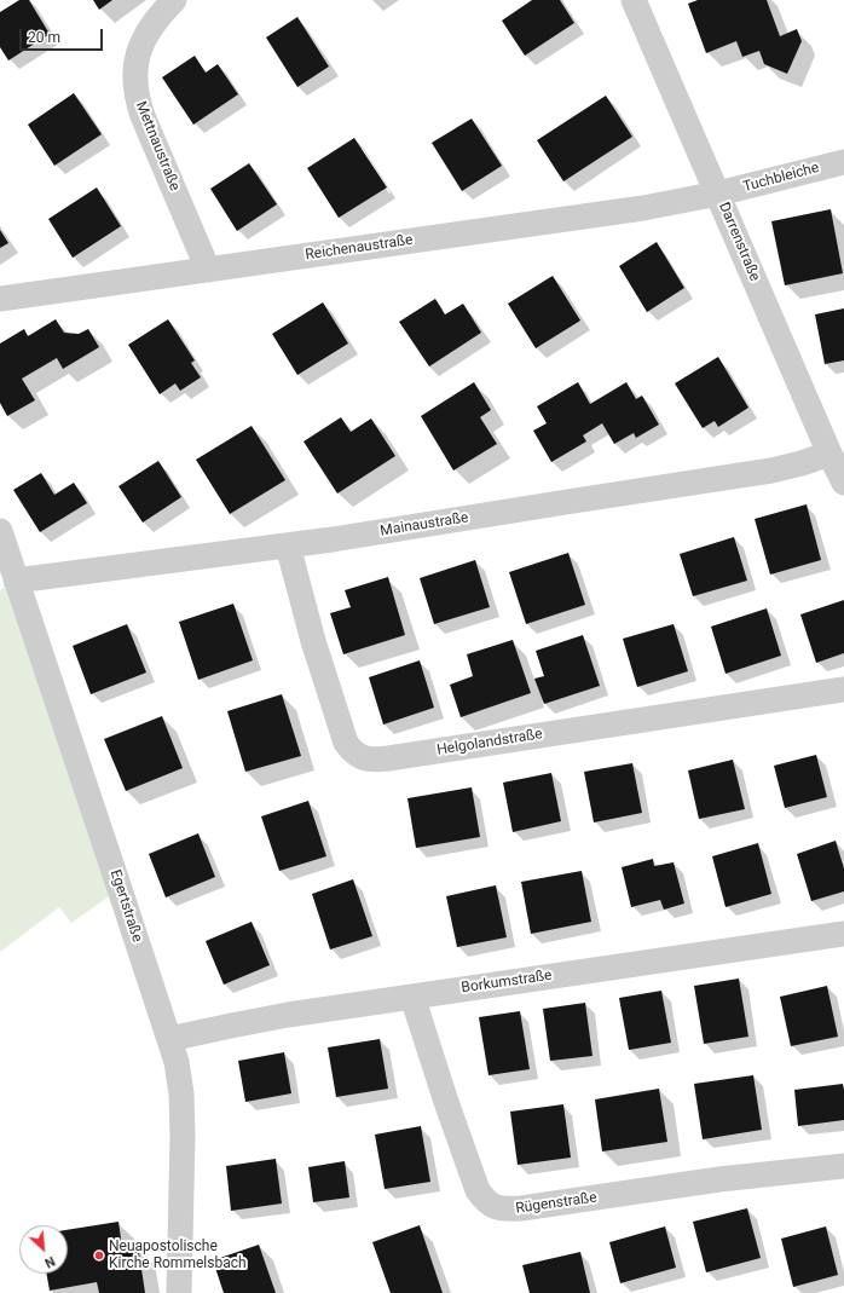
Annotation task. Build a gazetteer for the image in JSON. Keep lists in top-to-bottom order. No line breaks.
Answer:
{"streets":{"street":["Mettnaustraße","Tuchbleiche","Darrenstraße","Reichenaustraße","Mainaustraße","Helgolandstraße","Egertstraße","Borkumstraße","Rügenstraße"]},"crossings":[["Mettnaustraße","Reichenaustraße"],["Tuchbleiche","Darrenstraße"],["Tuchbleiche","Reichenaustraße"],["Darrenstraße","Reichenaustraße"],["Darrenstraße","Mainaustraße"],["Mainaustraße","Helgolandstraße"],["Mainaustraße","Egertstraße"],["Egertstraße","Borkumstraße"],["Borkumstraße","Rügenstraße"]],"places":["Neuapostolische Kirche Rommelsbach"],"scale_bar":"20 m","north":"bottom right"}
